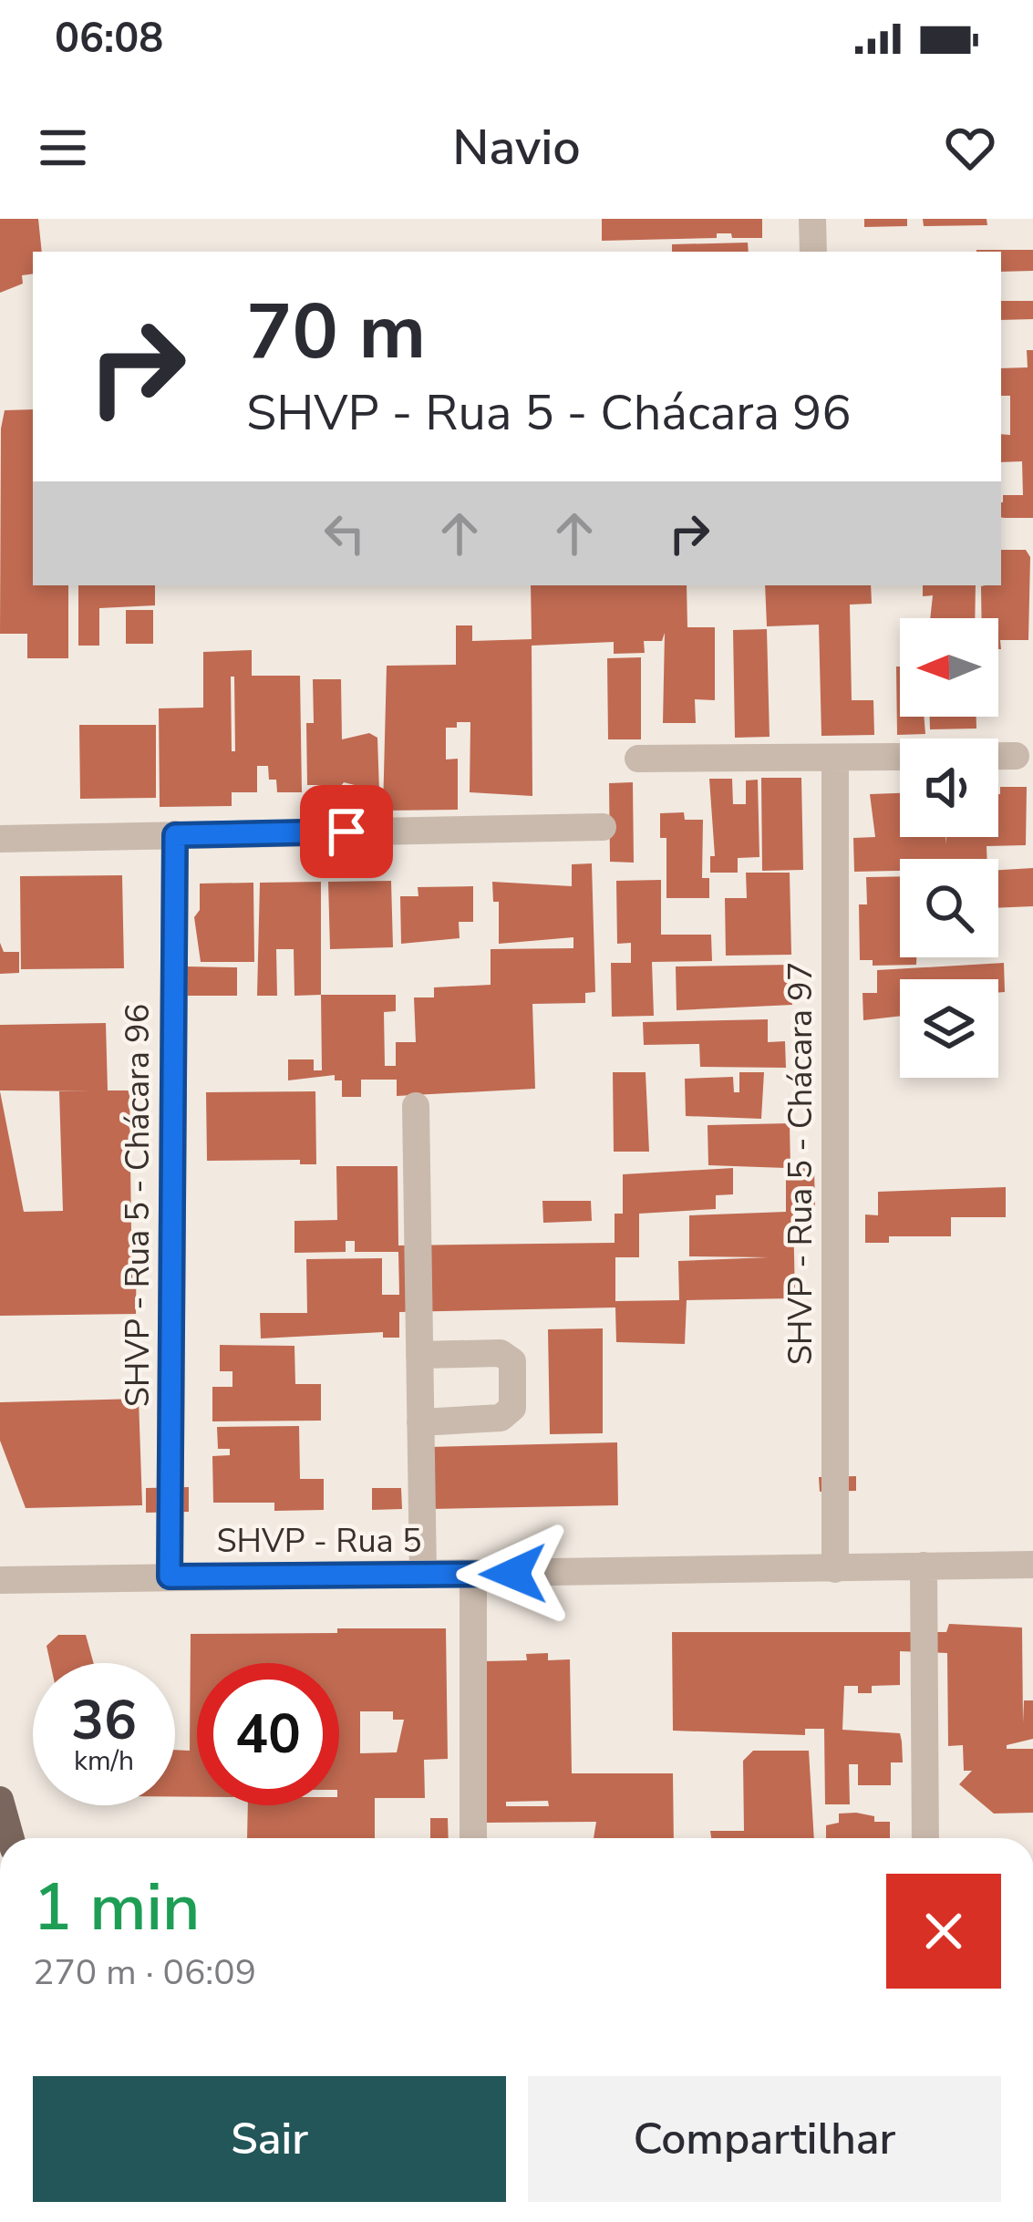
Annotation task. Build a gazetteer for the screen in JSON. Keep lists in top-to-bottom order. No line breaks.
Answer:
{"streets":{"street":["SHVP - Rua 5 - Chácara 97","SHVP - Rua 5 - Chácara 96","SHVP - Rua 5"]},"crossings":[["SHVP - Rua 5 - Chácara 97","SHVP - Rua 5"],["SHVP - Rua 5 - Chácara 96","SHVP - Rua 5"]],"north":"left","page":{"status":"06:08","header":"Navio","turn":["70 m","SHVP - Rua 5 - Chácara 96"],"speed":"36 km/h","limit":"40","heading":["1 min","270 m · 06:09"],"buttons":["Sair","Compartilhar"]}}
